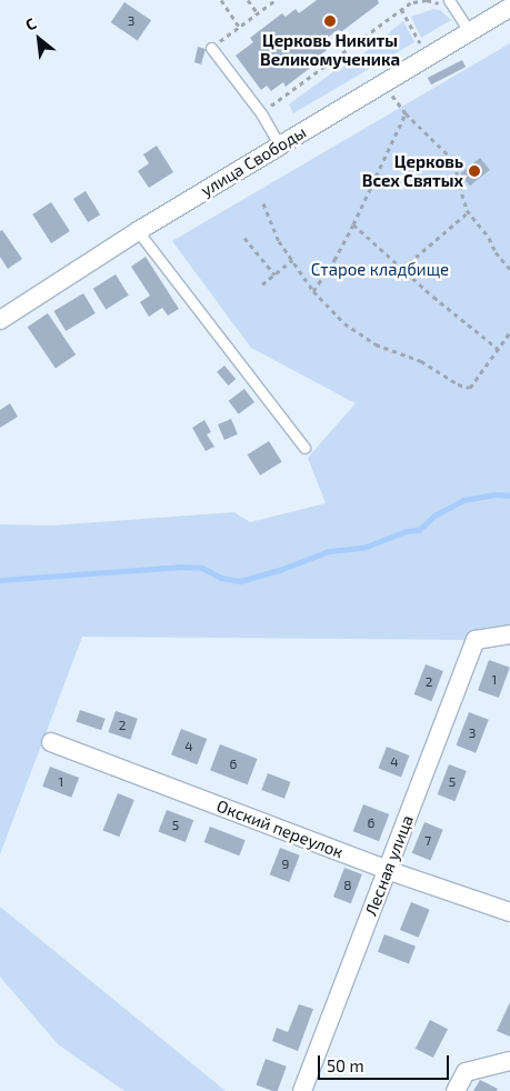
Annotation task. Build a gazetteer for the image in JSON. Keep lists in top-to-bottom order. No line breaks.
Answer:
{"streets":{"street":["улица Свободы","Окский переулок","Лесная улица"]},"crossings":[["Окский переулок","Лесная улица"]],"parks":["Старое кладбище"],"places":["Церковь Никиты Великомученика","Церковь Всех Святых"],"house_numbers":["3","1","2","2","3","4","4","6","1","5","6","5","7","9","8"],"scale_bar":"50 m","north":"top left"}
